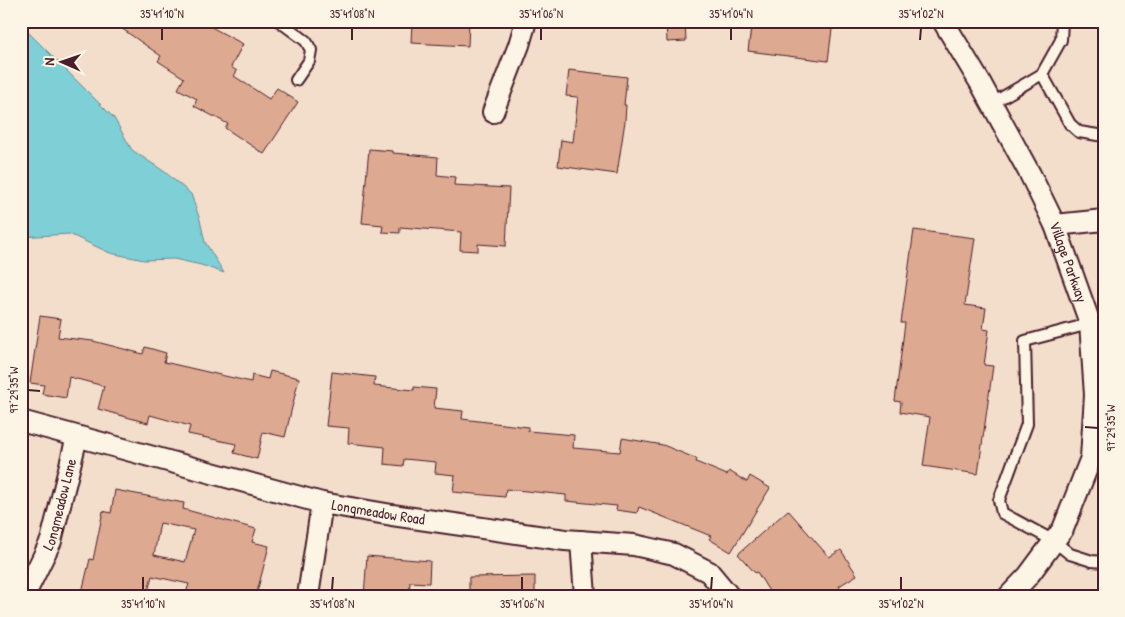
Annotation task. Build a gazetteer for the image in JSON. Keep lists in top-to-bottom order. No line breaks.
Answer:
{"streets":{"street":["Village Parkway","Longmeadow Lane","Longmeadow Road"]},"crossings":[["Longmeadow Lane","Longmeadow Road"]],"north":"left","coordinates":["35°41'10\"N","35°41'08\"N","35°41'06\"N","35°41'04\"N","35°41'02\"N","97°29'35\"W"]}
